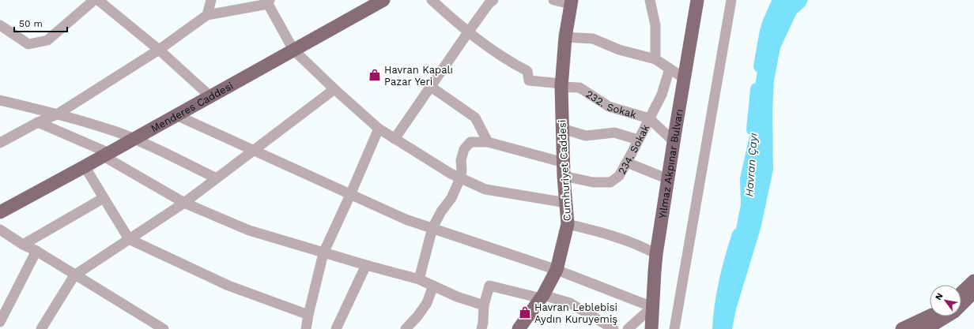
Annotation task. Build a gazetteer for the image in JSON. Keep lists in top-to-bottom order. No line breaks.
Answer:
{"streets":{"main road":["Menderes Caddesi","Yılmaz Akpınar Bulvarı","Cumhuriyet Caddesi"],"street":["232. Sokak","234. Sokak"]},"crossings":[["232. Sokak","234. Sokak"],["232. Sokak","Yılmaz Akpınar Bulvarı"],["232. Sokak","Cumhuriyet Caddesi"],["234. Sokak","Cumhuriyet Caddesi"]],"water":["Havran Çayı"],"places":{"shop":["Havran Kapalı Pazar Yeri","Havran Leblebisi Aydın Kuruyemiş"]},"scale_bar":"50 m","north":"top left"}
